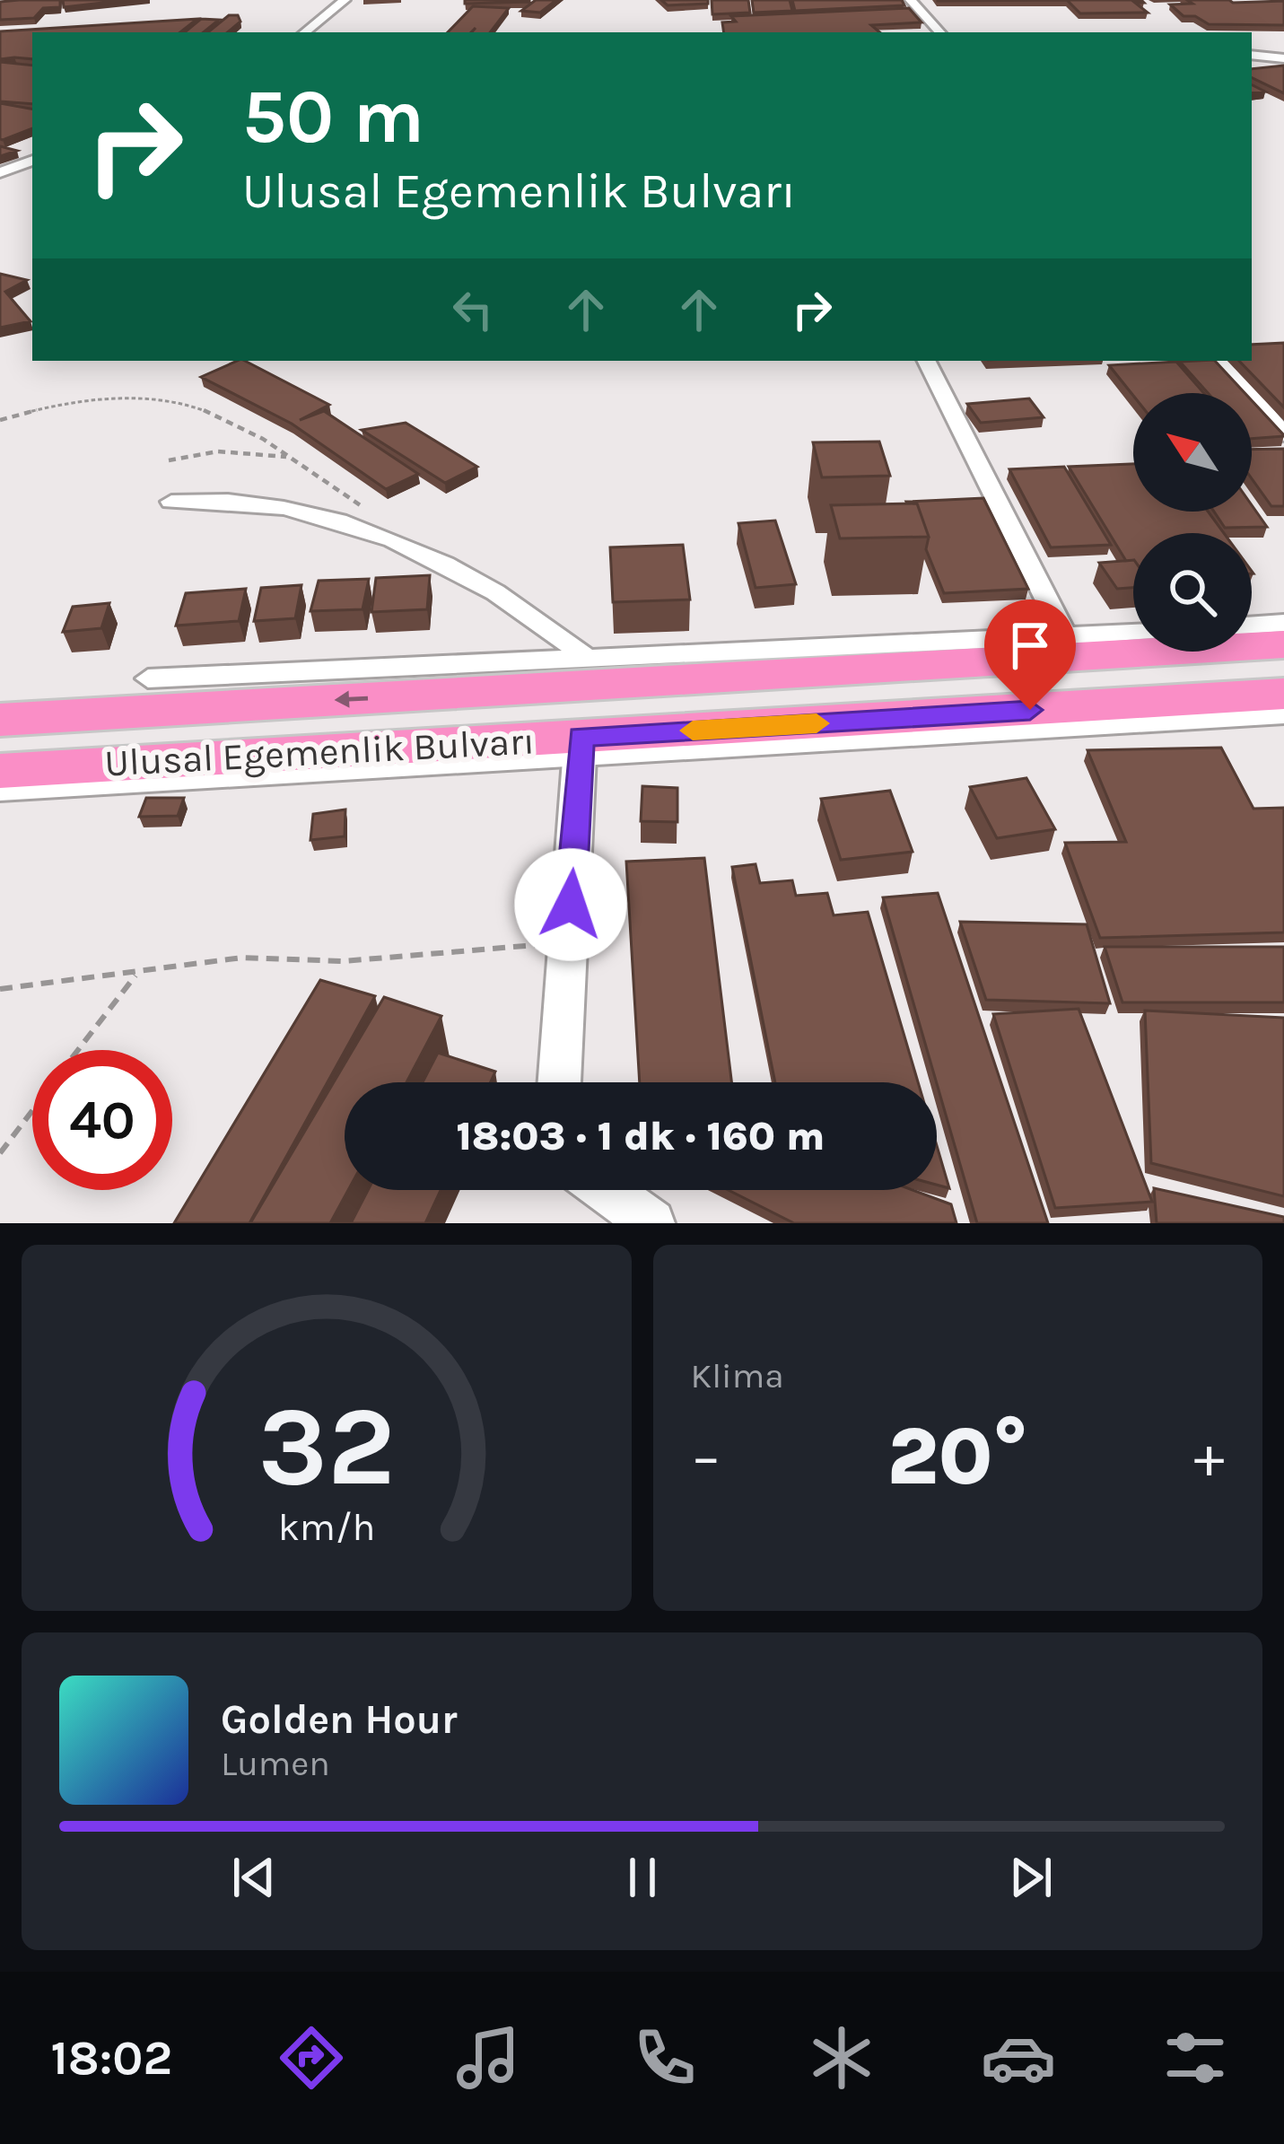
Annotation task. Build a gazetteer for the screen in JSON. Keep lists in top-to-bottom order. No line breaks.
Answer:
{"streets":{"highway":["Ulusal Egemenlik Bulvarı"]},"north":"top left","page":{"turn":["50 m","Ulusal Egemenlik Bulvarı"],"limit":"40","trip":"18:03 · 1 dk · 160 m","tile":"Klima","heat":["−","20°","+"],"song":["Golden Hour","Lumen"],"tabs":"18:02","gauge":["32","km/h"]}}
